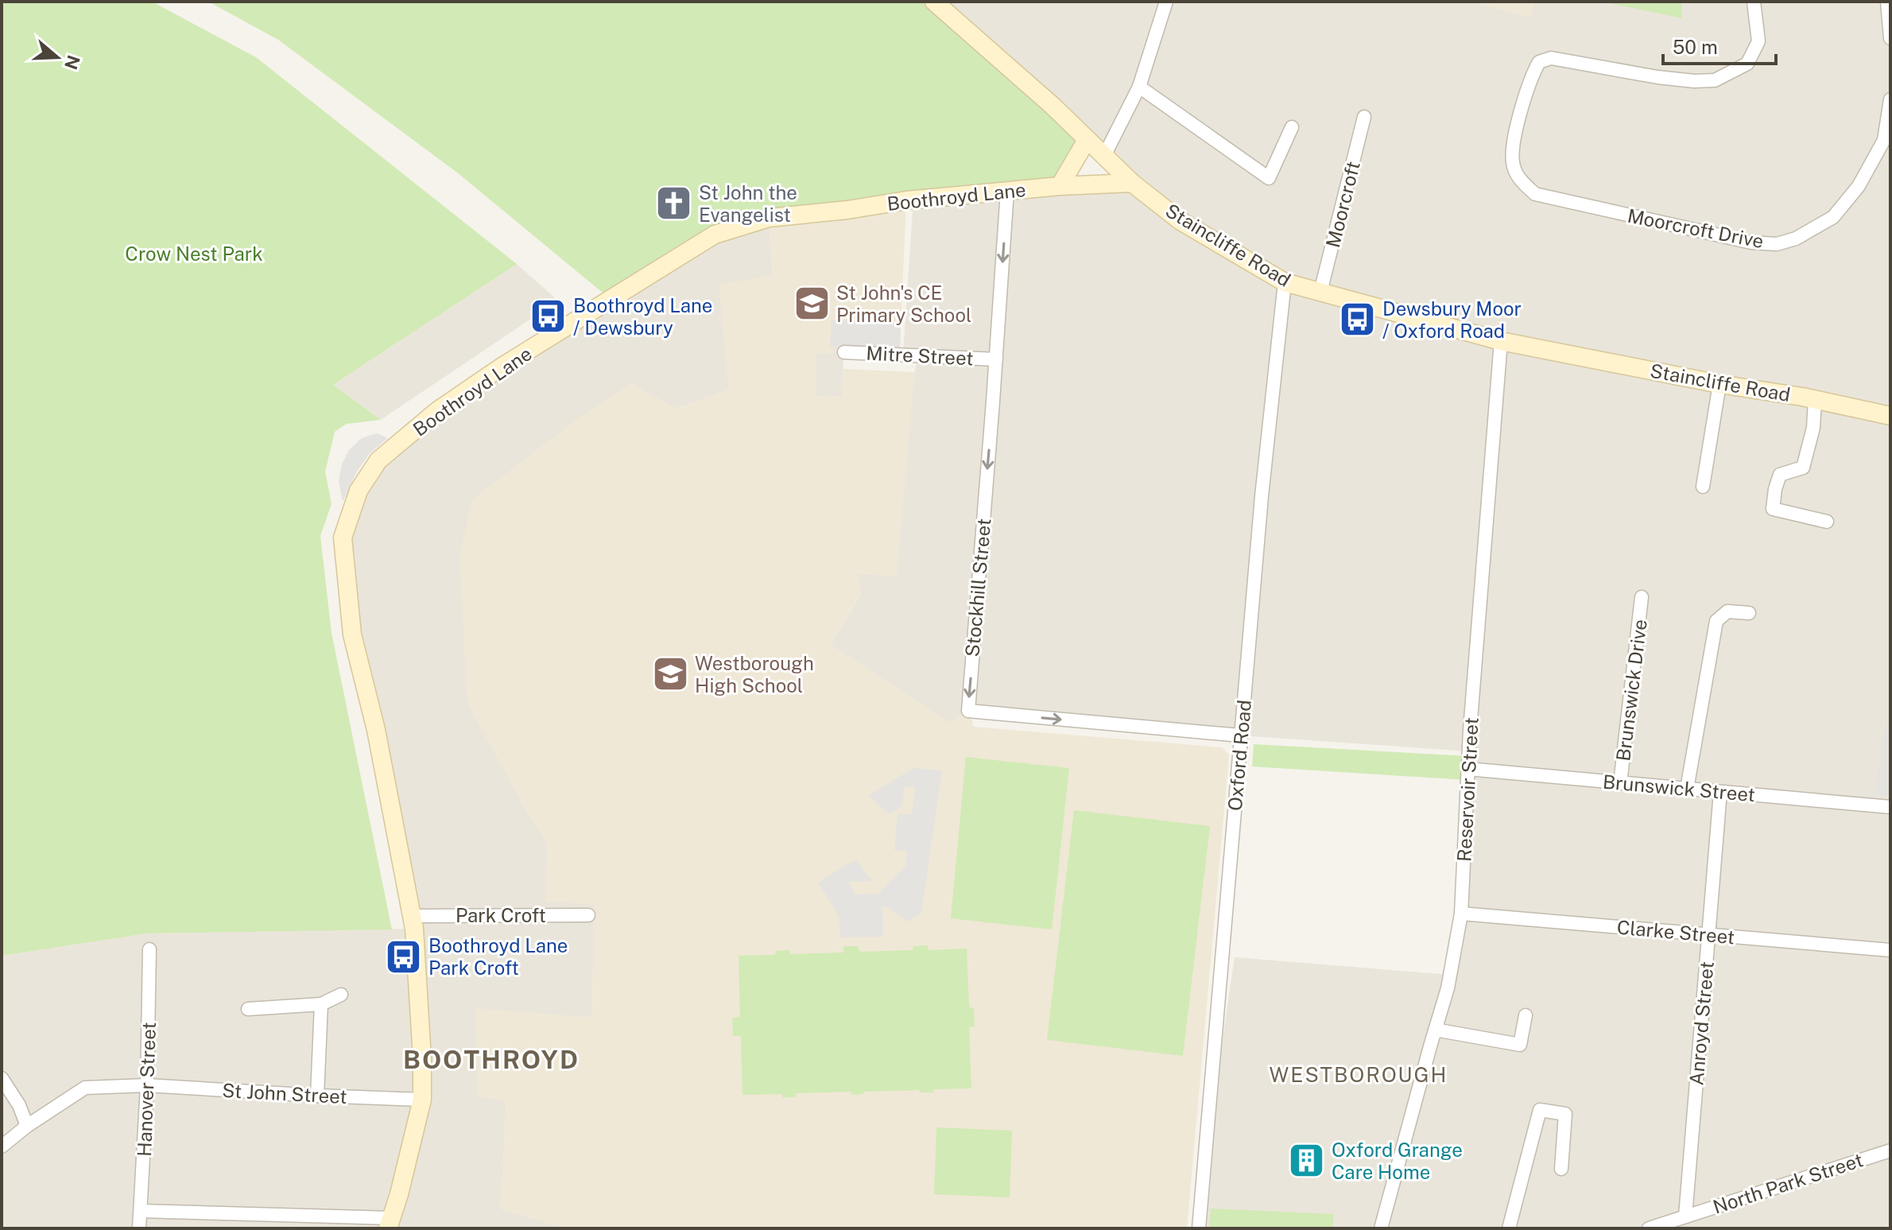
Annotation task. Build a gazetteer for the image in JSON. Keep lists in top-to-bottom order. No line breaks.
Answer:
{"streets":{"street":["Boothroyd Lane","Moorcroft","Moorcroft Drive","Staincliffe Road","Mitre Street","Stockhill Street","Brunswick Drive","Oxford Road","Brunswick Street","Reservoir Street","Park Croft","Clarke Street","Anroyd Street","Hanover Street","St John Street","North Park Street"]},"crossings":[["Boothroyd Lane","Staincliffe Road"],["Boothroyd Lane","Stockhill Street"],["Boothroyd Lane","Park Croft"],["Boothroyd Lane","St John Street"],["Moorcroft","Staincliffe Road"],["Staincliffe Road","Oxford Road"],["Staincliffe Road","Reservoir Street"],["Mitre Street","Stockhill Street"],["Stockhill Street","Oxford Road"],["Brunswick Drive","Brunswick Street"],["Brunswick Street","Reservoir Street"],["Brunswick Street","Anroyd Street"],["Reservoir Street","Clarke Street"],["Clarke Street","Anroyd Street"],["Anroyd Street","North Park Street"],["Hanover Street","St John Street"]],"districts":["BOOTHROYD","WESTBOROUGH"],"parks":["Crow Nest Park"],"places":{"church":["St John the Evangelist"],"school or university":["St John's CE Primary School","Westborough High School"],"bus stop":["Boothroyd Lane / Dewsbury","Dewsbury Moor / Oxford Road","Boothroyd Lane Park Croft"],"building":["Oxford Grange Care Home"]},"scale_bar":"50 m","north":"right"}
